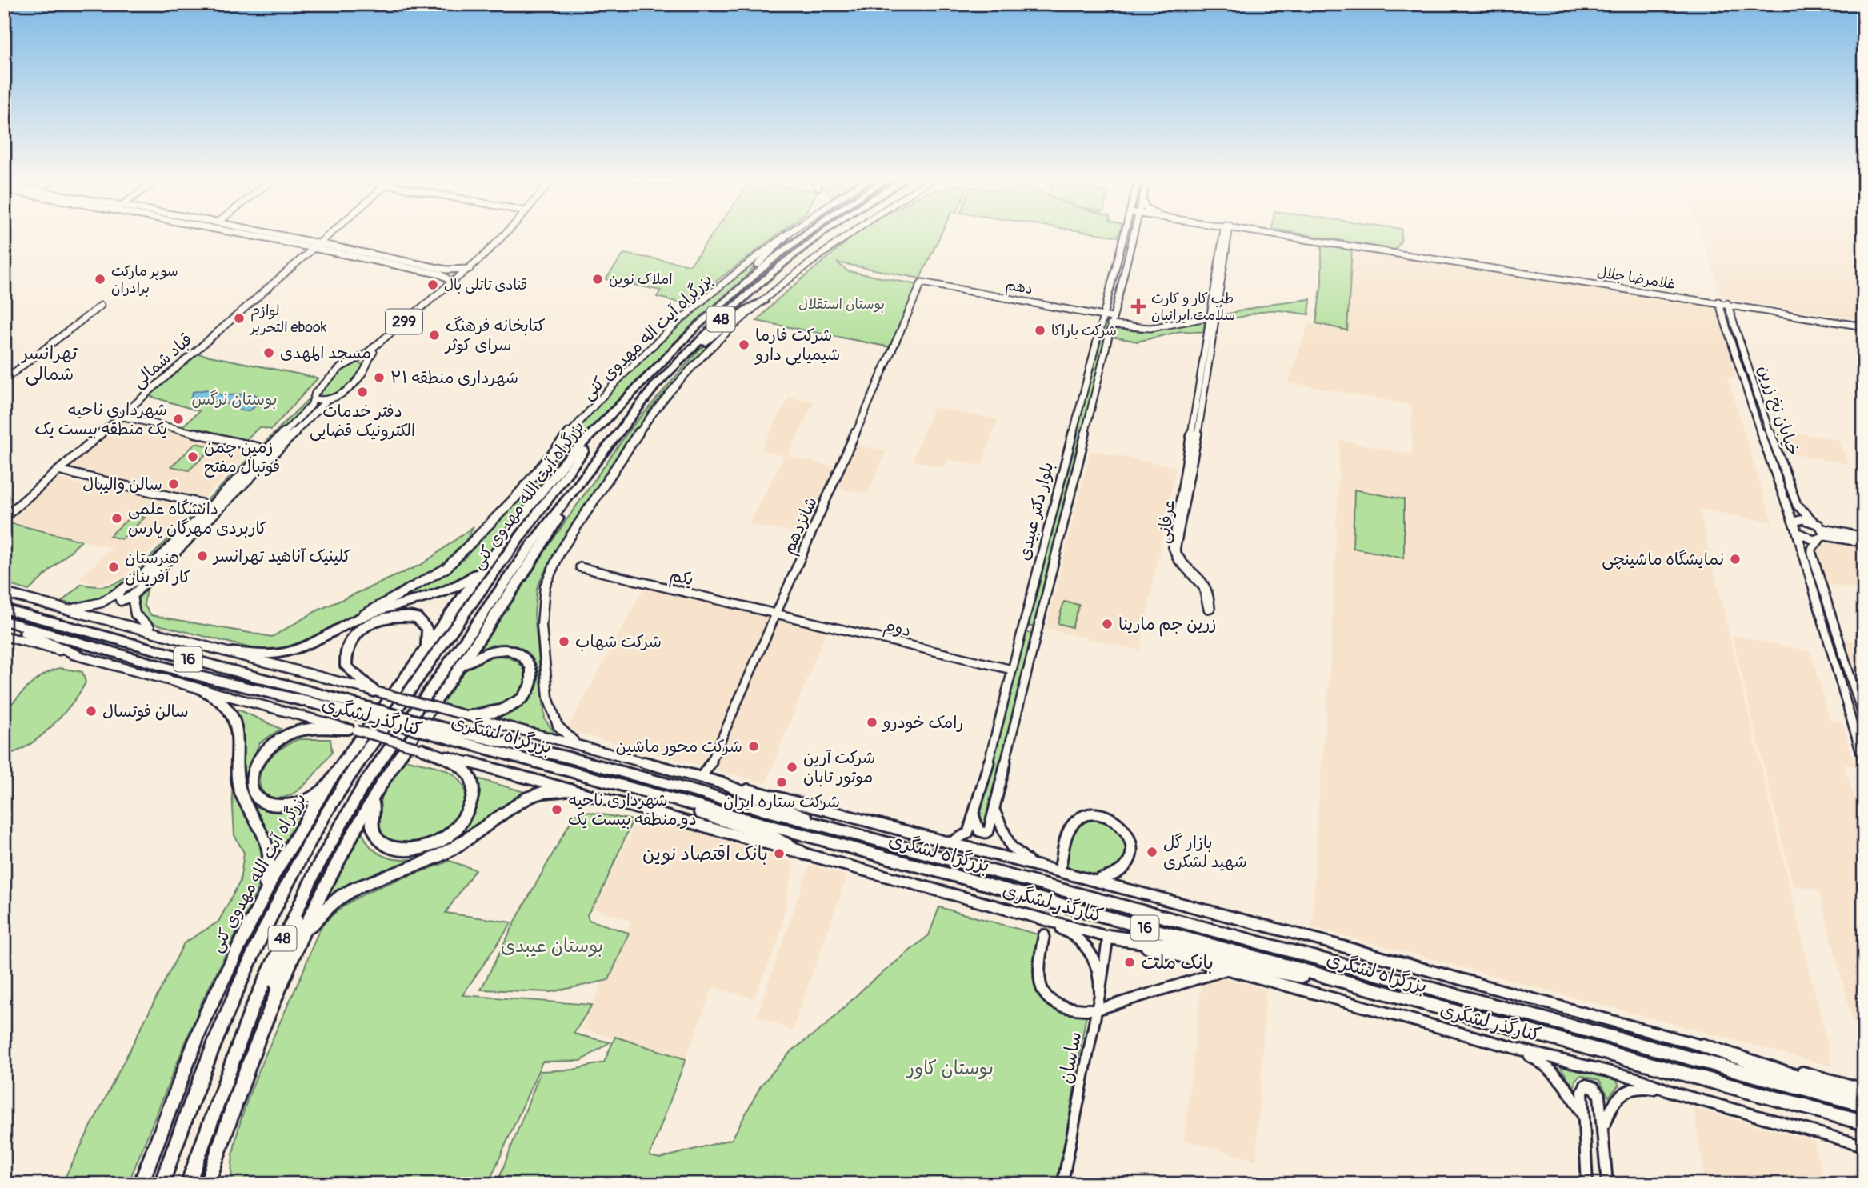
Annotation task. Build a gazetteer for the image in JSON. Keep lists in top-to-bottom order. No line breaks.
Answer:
{"streets":{"highway":["48","بزرگراه آیت اله مهدوی کنی","بزرگراه آیت الله مهدوی کنی","16","بزرگراه لشگری"],"main road":["299","کنارگذر لشگری"],"street":["غلامرضا جلال","دهم","قباد شمالی","خیابان نخ زرین","بلوار دکتر عبیدی","عرفانی","شانزدهم","یکم","دوم","ساسان"]},"crossings":[["غلامرضا جلال","خیابان نخ زرین"],["دهم","بلوار دکتر عبیدی"],["دهم","عرفانی"],["دهم","شانزدهم"],["بزرگراه آیت اله مهدوی کنی","بزرگراه آیت الله مهدوی کنی"],["بلوار دکتر عبیدی","دوم"],["بلوار دکتر عبیدی","کنارگذر لشگری"],["شانزدهم","یکم"],["شانزدهم","دوم"],["شانزدهم","کنارگذر لشگری"],["یکم","دوم"],["کنارگذر لشگری","ساسان"]],"districts":["تهرانسر شمالی"],"parks":["بوستان استقلال","بوستان نرگس","بوستان عیبدی","بوستان کاور"],"places":{"other":["سوپر مارکت برادران","املاک نوین","قنادی تاتلی بال","لوازم التحریر ebook","شرکت باراکا","کتابخانه فرهنگ سرای کوثر","شرکت فارما شیمیایی دارو","مسجد المهدی","شهرداری منطقه ۲۱","دفتر خدمات الکترونیک قضایی","شهرداری ناحیه یک منطقه بیست یک","زمین چمن فوتبال مفتح","سالن والیبال","دانشگاه علمی کاربردی مهرگان پارس","کلینیک آناهید تهرانسر","نمایشگاه ماشینچی","هنرستان کار آفرینان","زرین جم مارینا","شرکت شهاب","سالن فوتسال","رامک خودرو","شرکت محور ماشین","شرکت آرین موتور تابان","شرکت ستاره ایران","شهرداری ناحیه دو منطقه بیست یک","بازار گل شهید لشکری","بانک اقتصاد نوین","بانک ملت"],"health":["طب کار و کارت سلامت ایرانیان"]}}
